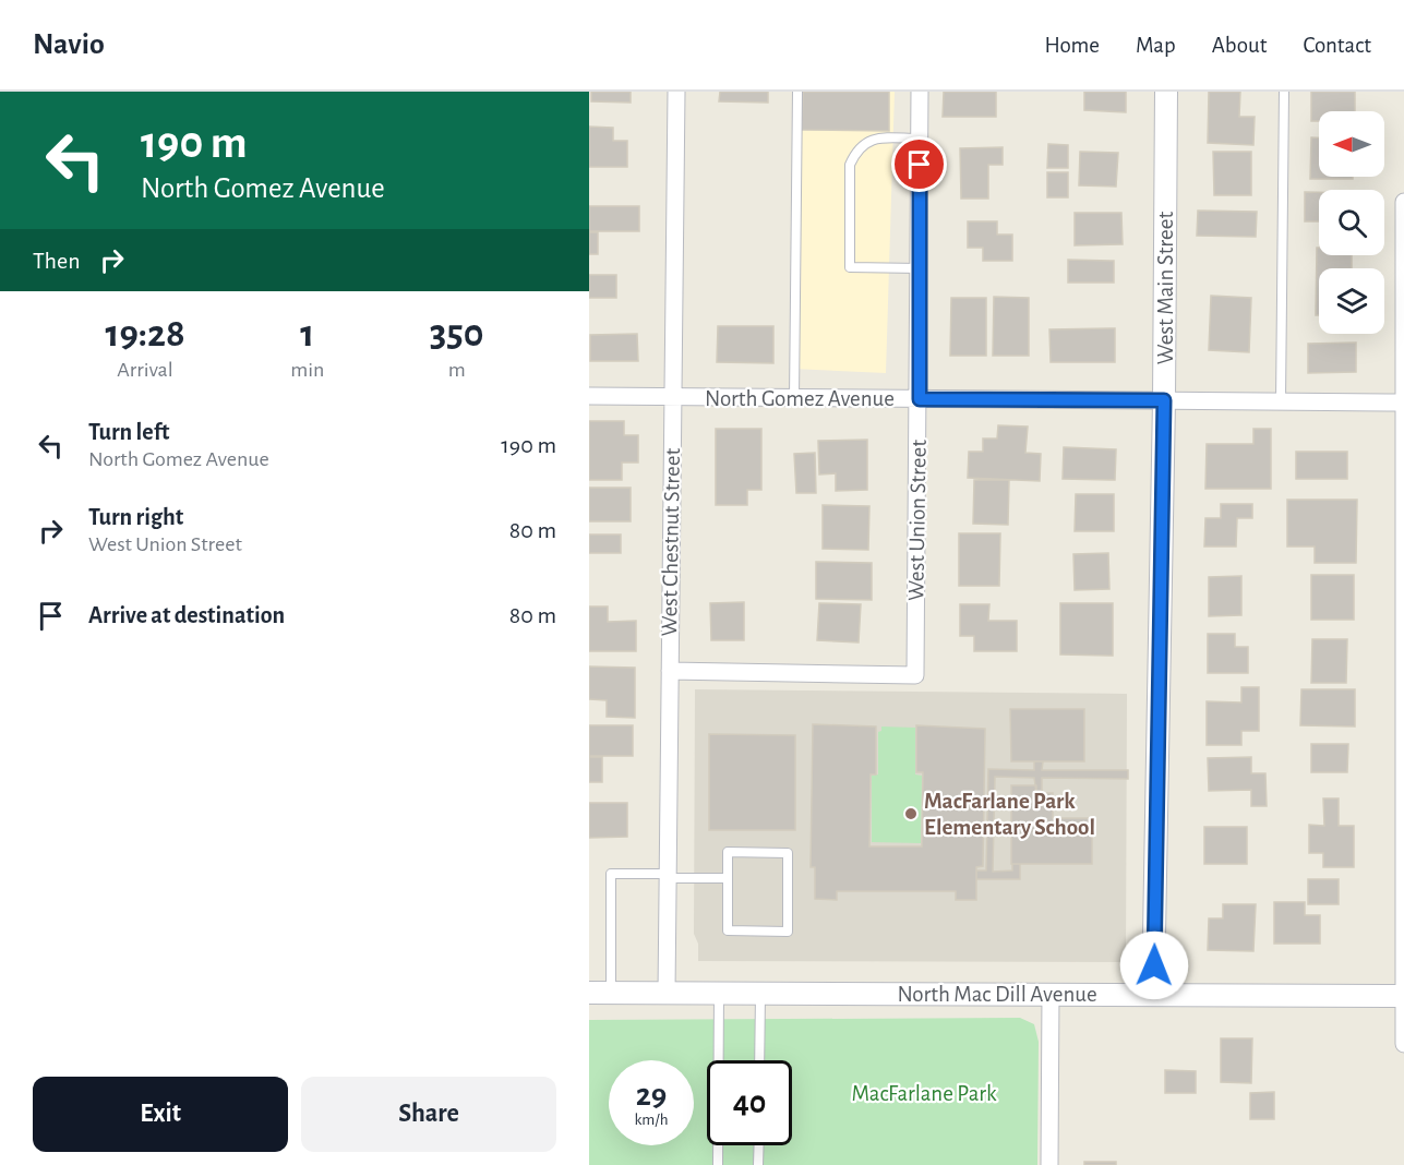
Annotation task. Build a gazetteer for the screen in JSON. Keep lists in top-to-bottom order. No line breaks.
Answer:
{"streets":{"street":["West Main Street","North Gomez Avenue","West Union Street","West Chestnut Street","North Mac Dill Avenue"]},"crossings":[["West Main Street","North Gomez Avenue"],["West Main Street","North Mac Dill Avenue"],["North Gomez Avenue","West Union Street"],["North Gomez Avenue","West Chestnut Street"],["West Union Street","West Chestnut Street"],["West Chestnut Street","North Mac Dill Avenue"]],"parks":["MacFarlane Park"],"places":["MacFarlane Park Elementary School"],"north":"left","page":{"header":"Navio","nav":["Home","Map","About","Contact"],"turn":["190 m","North Gomez Avenue"],"then":"Then","eta":["19:28","Arrival","1","min","350","m"],"list":[{"name":"Turn left","note":"North Gomez Avenue","value":"190 m"},{"name":"Turn right","note":"West Union Street","value":"80 m"},{"name":"Arrive at destination","value":"80 m"}],"speed":"29 km/h","limit":"40","buttons":["Exit","Share"]}}
